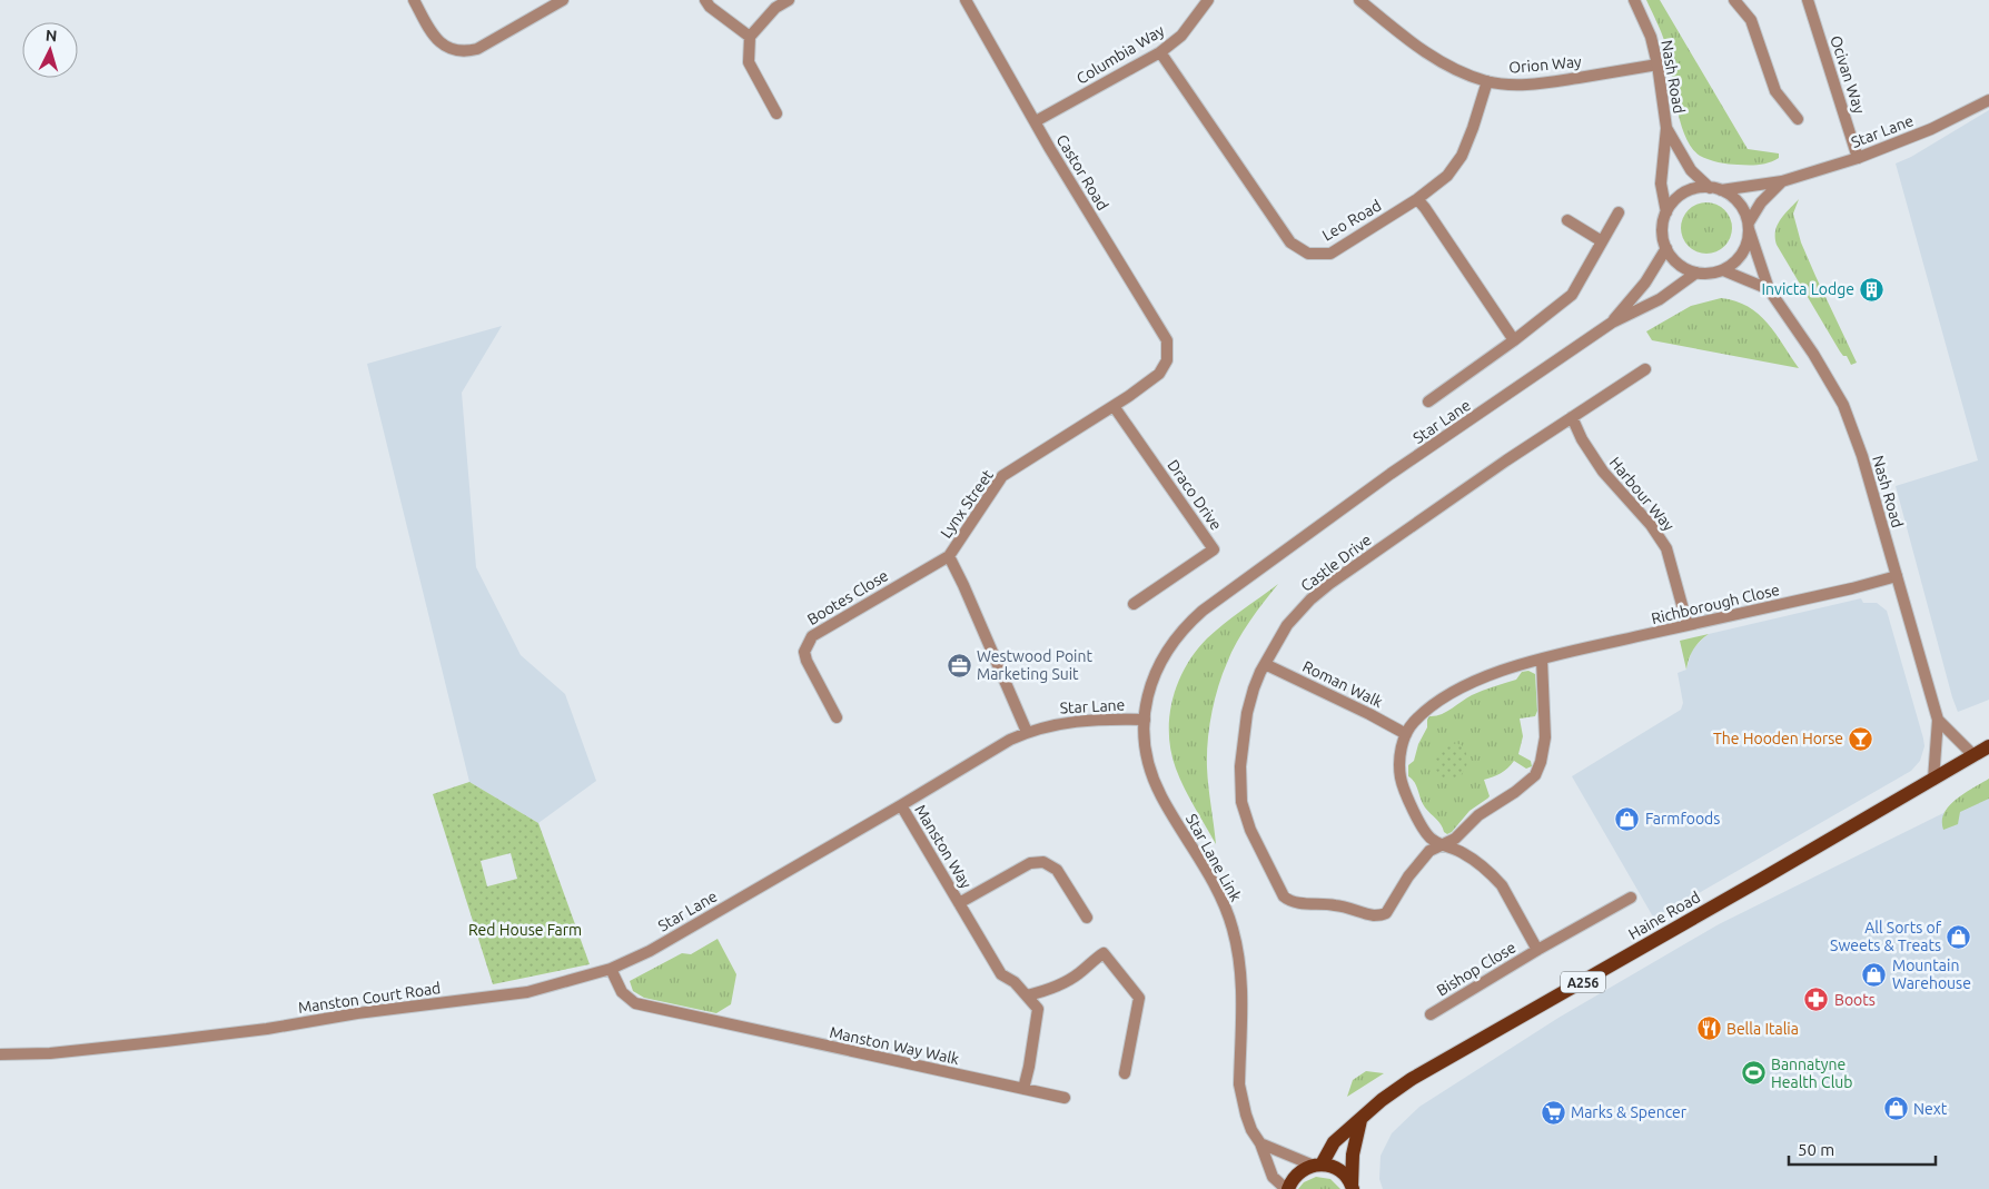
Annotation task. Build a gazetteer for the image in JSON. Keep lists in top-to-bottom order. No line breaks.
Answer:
{"streets":{"main road":["Haine Road","A256"],"street":["Columbia Way","Orion Way","Ocivan Way","Nash Road","Star Lane","Castor Road","Leo Road","Harbour Way","Draco Drive","Lynx Street","Castle Drive","Bootes Close","Richborough Close","Roman Walk","Manston Way","Star Lane Link","Bishop Close","Manston Court Road","Manston Way Walk"]},"crossings":[["Columbia Way","Castor Road"],["Columbia Way","Leo Road"],["Orion Way","Nash Road"],["Orion Way","Leo Road"],["Ocivan Way","Star Lane"],["Nash Road","Star Lane"],["Nash Road","Richborough Close"],["Nash Road","Haine Road"],["Star Lane","Lynx Street"],["Star Lane","Manston Way"],["Star Lane","Star Lane Link"],["Star Lane","Manston Court Road"],["Star Lane","Manston Way Walk"],["Castor Road","Lynx Street"],["Harbour Way","Castle Drive"],["Harbour Way","Richborough Close"],["Draco Drive","Lynx Street"],["Lynx Street","Bootes Close"],["Castle Drive","Richborough Close"],["Castle Drive","Roman Walk"],["Castle Drive","Bishop Close"],["Richborough Close","Roman Walk"],["Richborough Close","Bishop Close"],["Manston Way","Manston Way Walk"],["Star Lane Link","Haine Road"],["Manston Court Road","Manston Way Walk"]],"parks":["Red House Farm"],"places":{"building":["Invicta Lodge"],"office":["Westwood Point Marketing Suit"],"bar":["The Hooden Horse"],"shop":["Farmfoods","All Sorts of Sweets & Treats","Mountain Warehouse","Next"],"pharmacy":["Boots"],"restaurant":["Bella Italia"],"sports":["Bannatyne Health Club"],"supermarket":["Marks & Spencer"]},"scale_bar":"50 m","north":"top"}
